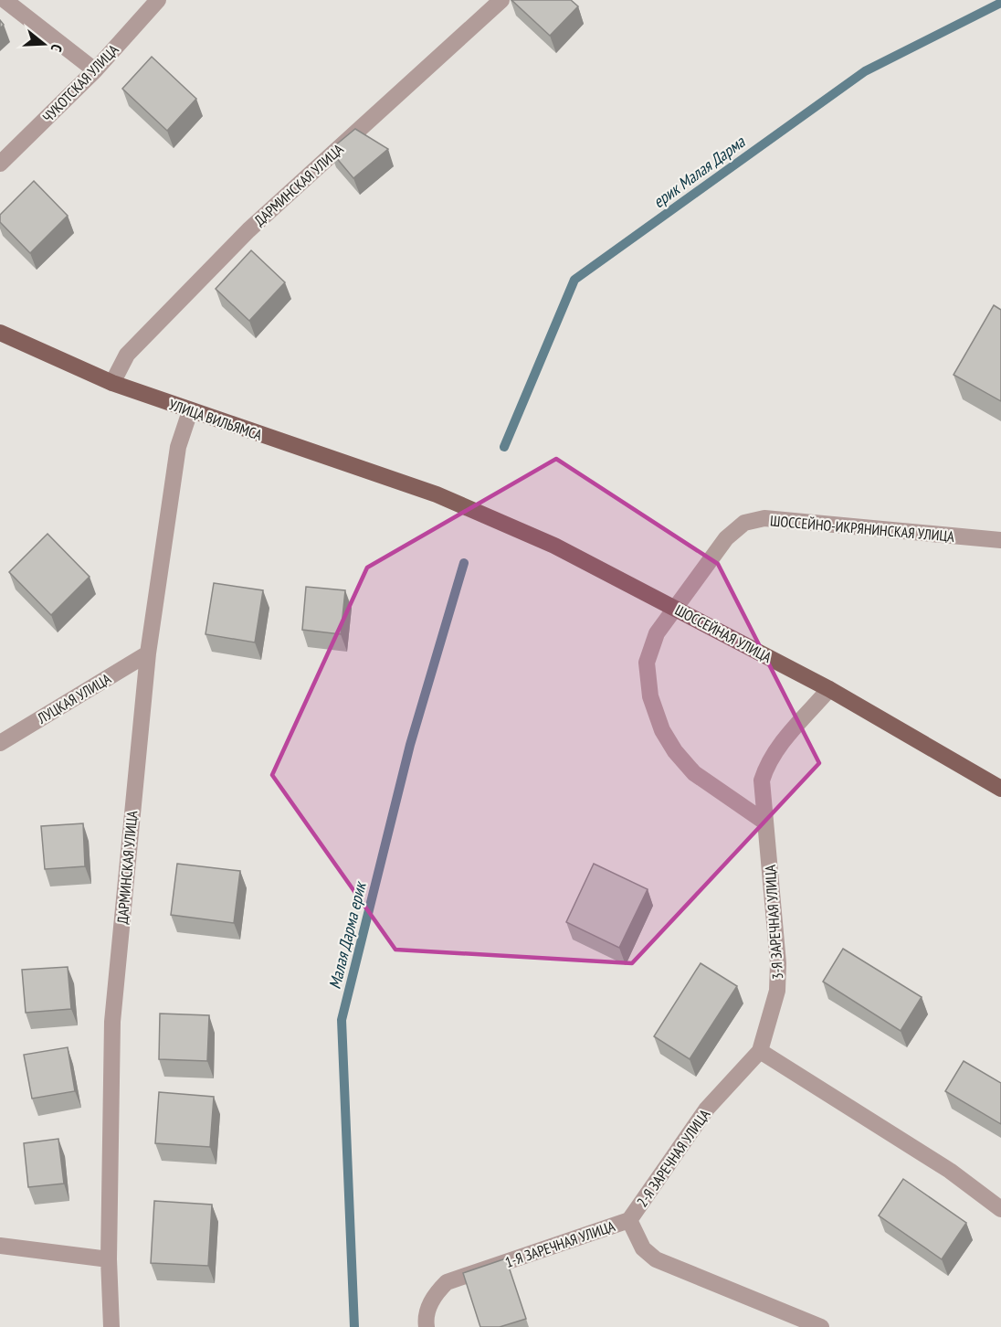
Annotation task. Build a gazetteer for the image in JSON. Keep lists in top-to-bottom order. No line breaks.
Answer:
{"streets":{"main road":["УЛИЦА ВИЛЬЯМСА","ШОССЕЙНАЯ УЛИЦА"],"street":["ЧУКОТСКАЯ УЛИЦА","ДАРМИНСКАЯ УЛИЦА","ШОССЕЙНО-ИКРЯНИНСКАЯ УЛИЦА","ЛУЦКАЯ УЛИЦА","3-Я ЗАРЕЧНАЯ УЛИЦА","2-Я ЗАРЕЧНАЯ УЛИЦА","1-Я ЗАРЕЧНАЯ УЛИЦА"]},"crossings":[["ДАРМИНСКАЯ УЛИЦА","УЛИЦА ВИЛЬЯМСА"],["ДАРМИНСКАЯ УЛИЦА","ЛУЦКАЯ УЛИЦА"],["УЛИЦА ВИЛЬЯМСА","ШОССЕЙНАЯ УЛИЦА"],["ШОССЕЙНО-ИКРЯНИНСКАЯ УЛИЦА","ШОССЕЙНАЯ УЛИЦА"],["ШОССЕЙНО-ИКРЯНИНСКАЯ УЛИЦА","3-Я ЗАРЕЧНАЯ УЛИЦА"],["ШОССЕЙНАЯ УЛИЦА","3-Я ЗАРЕЧНАЯ УЛИЦА"],["3-Я ЗАРЕЧНАЯ УЛИЦА","2-Я ЗАРЕЧНАЯ УЛИЦА"],["2-Я ЗАРЕЧНАЯ УЛИЦА","1-Я ЗАРЕЧНАЯ УЛИЦА"]],"water":["ерик Малая Дарма","Малая Дарма ерик"],"north":"right"}
